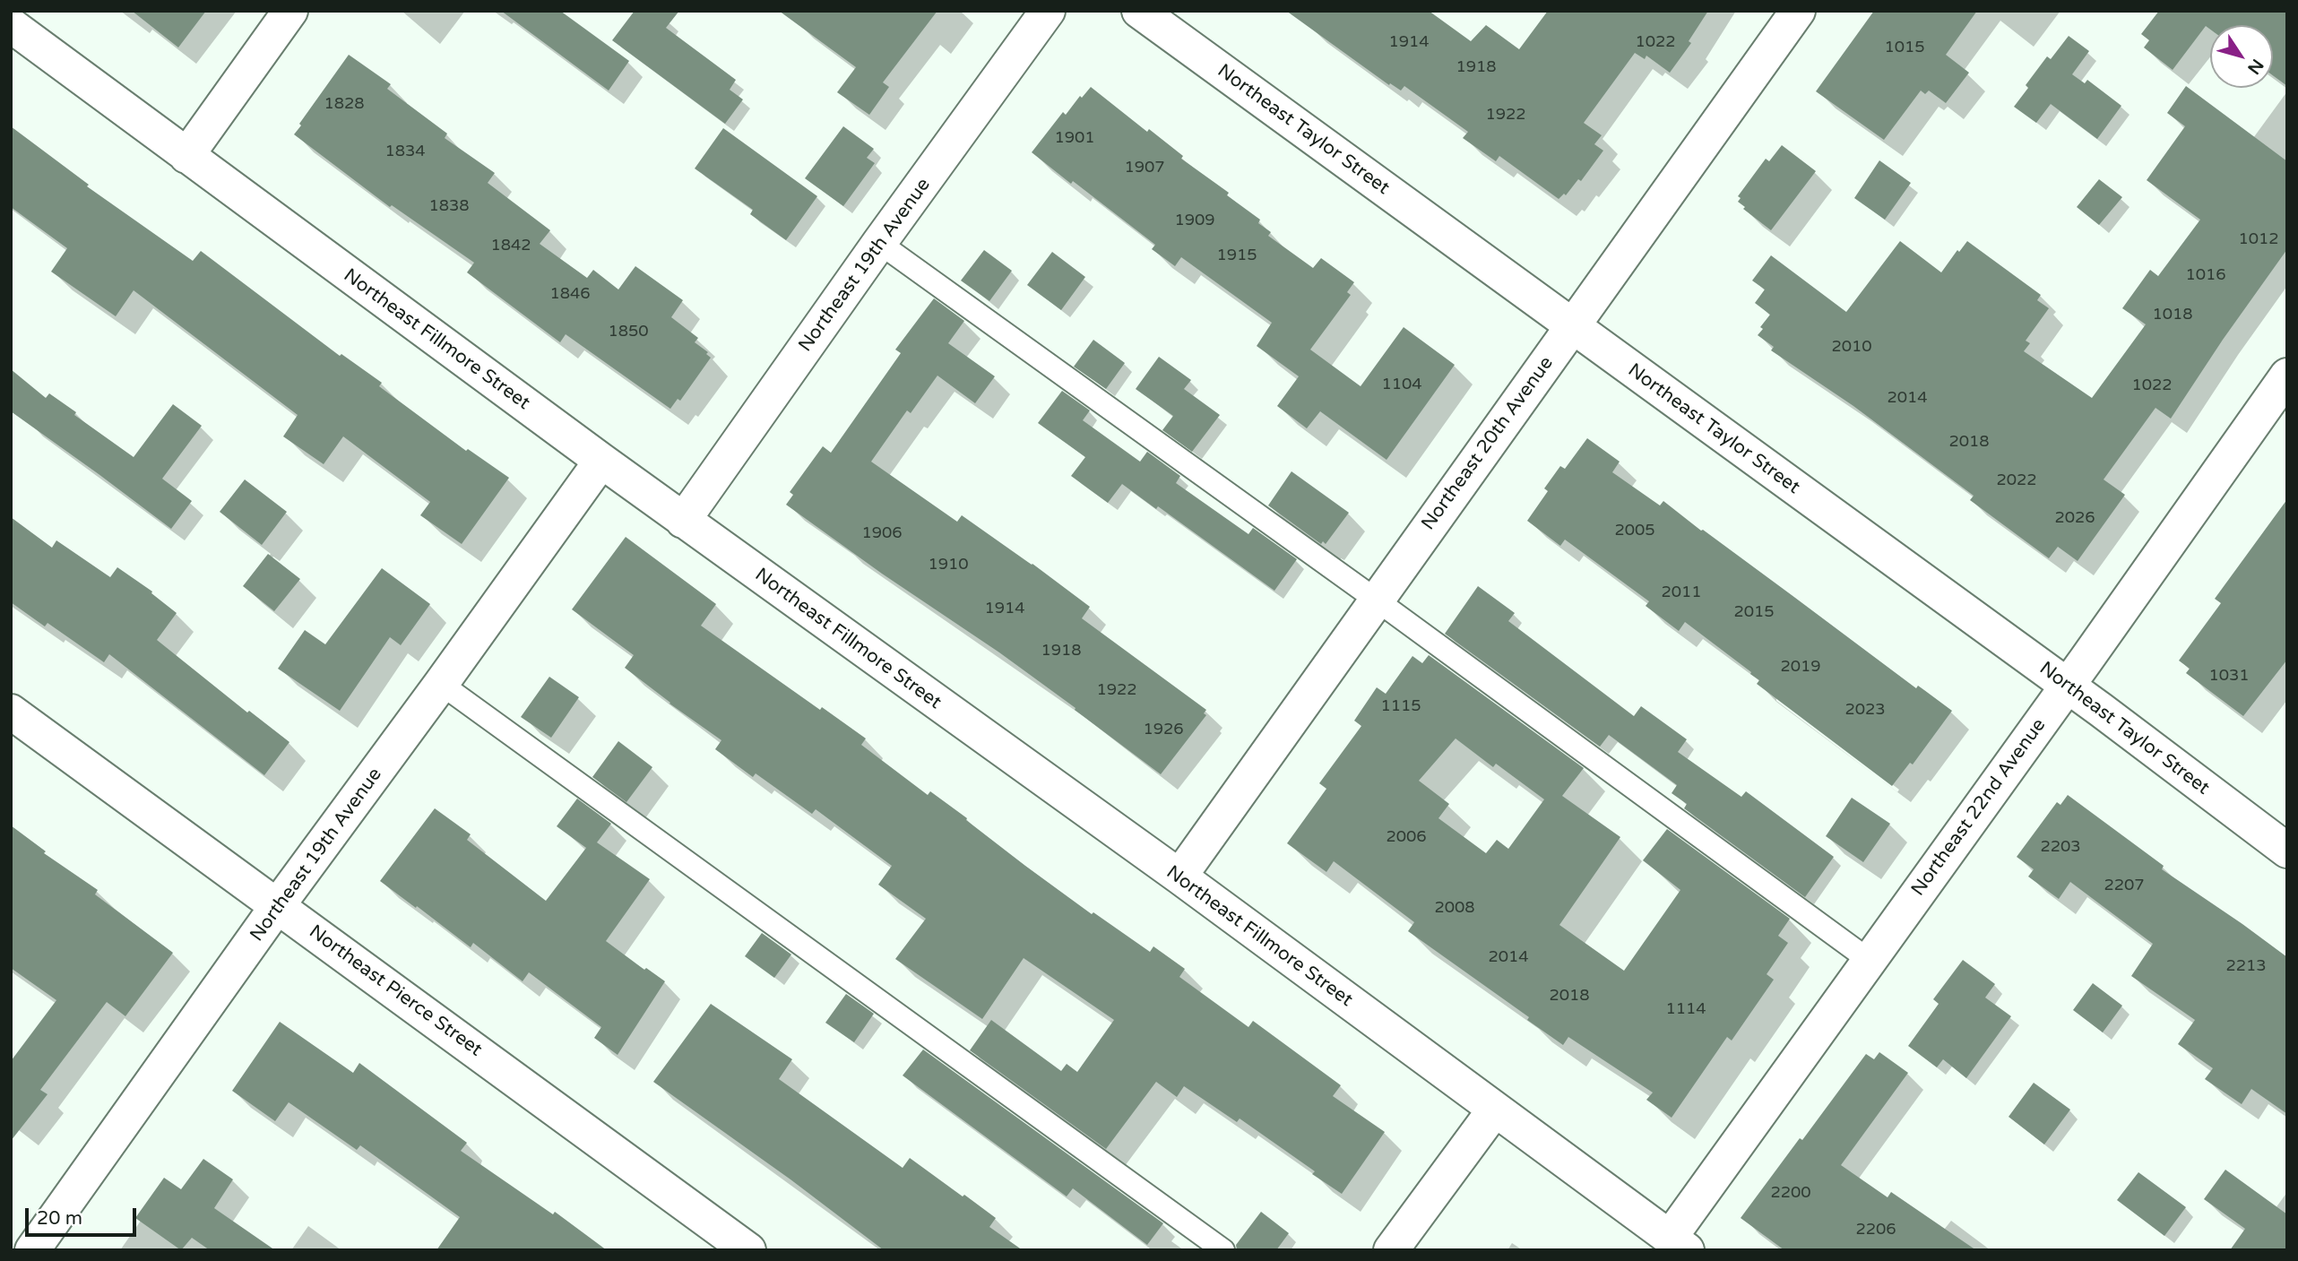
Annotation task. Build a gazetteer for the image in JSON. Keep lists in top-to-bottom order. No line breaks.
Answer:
{"streets":{"street":["Northeast Taylor Street","Northeast 19th Avenue","Northeast Fillmore Street","Northeast 20th Avenue","Northeast 22nd Avenue","Northeast Pierce Street"]},"crossings":[["Northeast Taylor Street","Northeast 20th Avenue"],["Northeast Taylor Street","Northeast 22nd Avenue"],["Northeast 19th Avenue","Northeast Fillmore Street"],["Northeast 19th Avenue","Northeast Pierce Street"],["Northeast Fillmore Street","Northeast 20th Avenue"],["Northeast Fillmore Street","Northeast 22nd Avenue"]],"house_numbers":["1914","1022","1015","1918","1828","1922","1901","1834","1907","1838","1909","1012","1842","1915","1016","1846","1018","1850","2010","1104","1022","2014","2018","2022","2026","2005","1906","1910","2011","1914","2015","1918","2019","1031","1922","1115","2023","1926","2006","2203","2207","2008","2014","2213","2018","1114","2200","2206"],"scale_bar":"20 m","north":"bottom right"}
